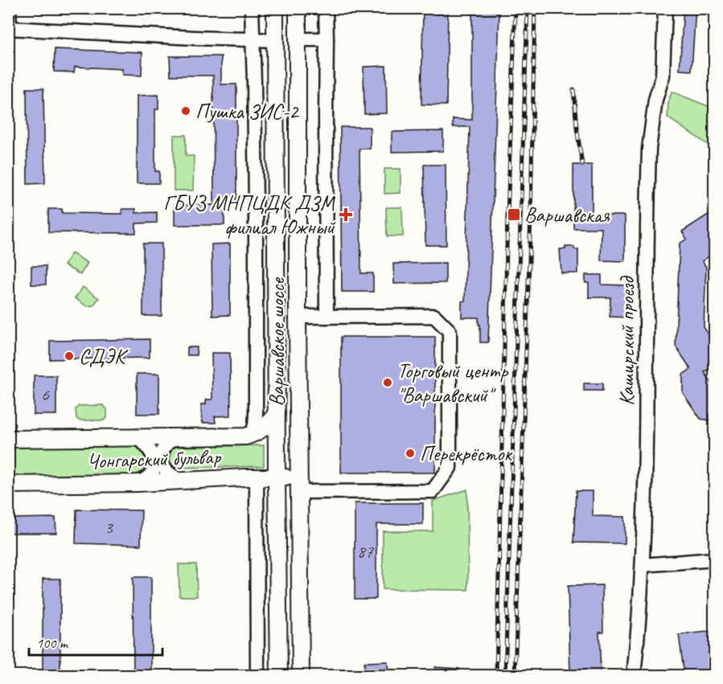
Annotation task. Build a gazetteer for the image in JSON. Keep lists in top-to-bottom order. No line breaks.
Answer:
{"streets":{"main road":["Варшавское шоссе","Чонгарский бульвар"],"street":["Каширский проезд"]},"crossings":[["Варшавское шоссе","Чонгарский бульвар"]],"places":{"other":["Пушка ЗИС-2","СДЭК","Торговый центр \"Варшавский\"","Перекрёсток"],"health":["ГБУЗ МНПЦДК ДЗМ филиал Южный"],"transit":["Варшавская"]},"house_numbers":["6","3","87"],"scale_bar":"100 m"}
